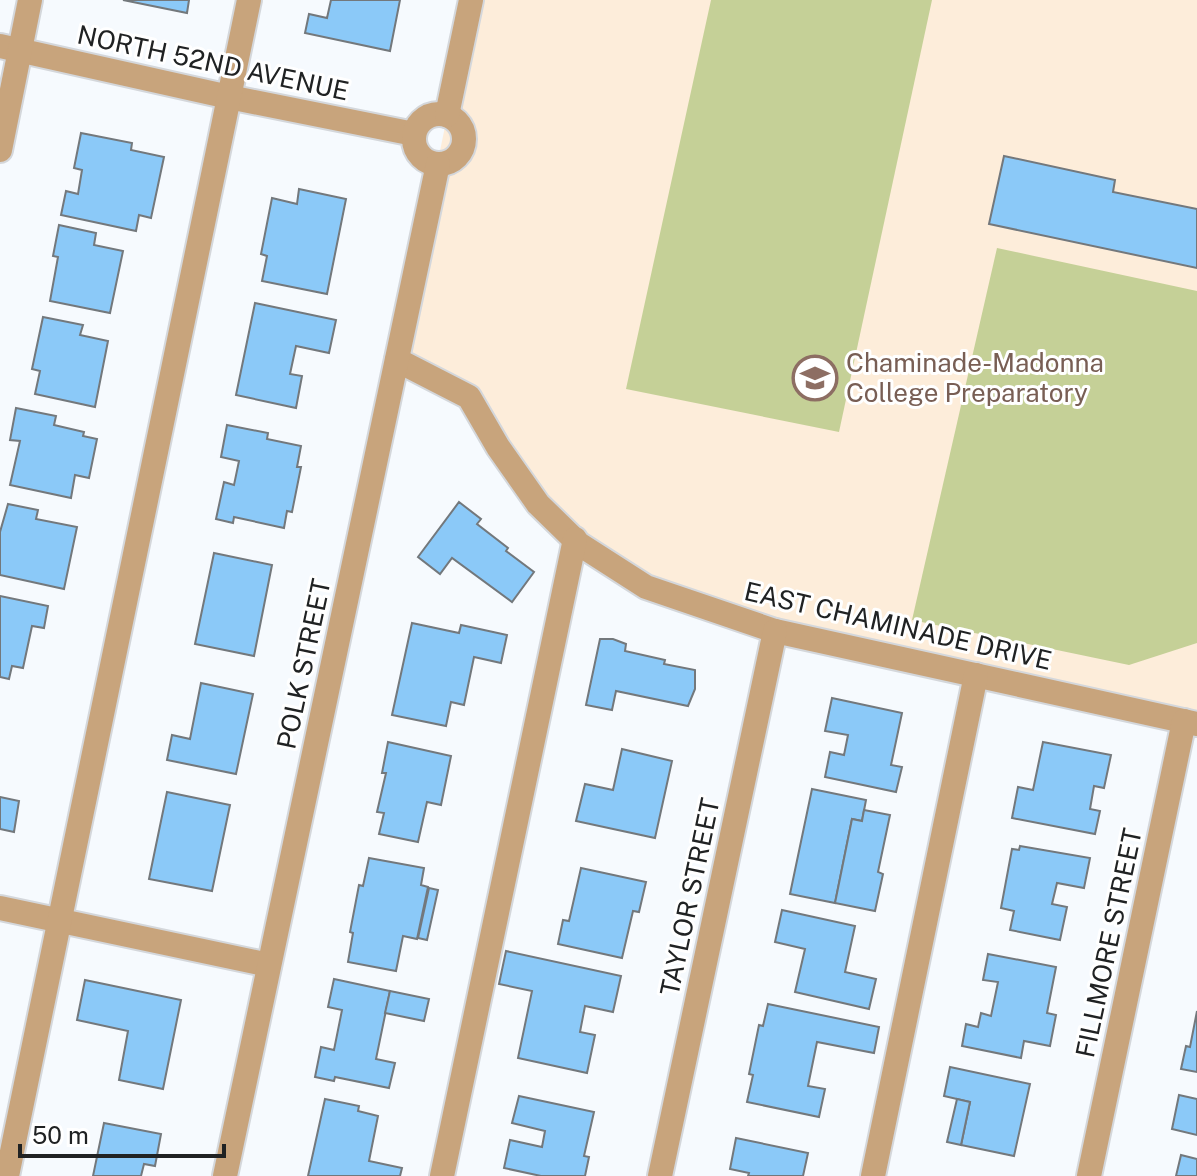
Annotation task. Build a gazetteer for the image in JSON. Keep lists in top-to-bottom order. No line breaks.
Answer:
{"streets":{"street":["NORTH 52ND AVENUE","EAST CHAMINADE DRIVE","POLK STREET","TAYLOR STREET","FILLMORE STREET"]},"crossings":[["NORTH 52ND AVENUE","POLK STREET"],["EAST CHAMINADE DRIVE","POLK STREET"],["EAST CHAMINADE DRIVE","TAYLOR STREET"],["EAST CHAMINADE DRIVE","FILLMORE STREET"]],"places":{"school or university":["Chaminade-Madonna College Preparatory"]},"scale_bar":"50 m"}
